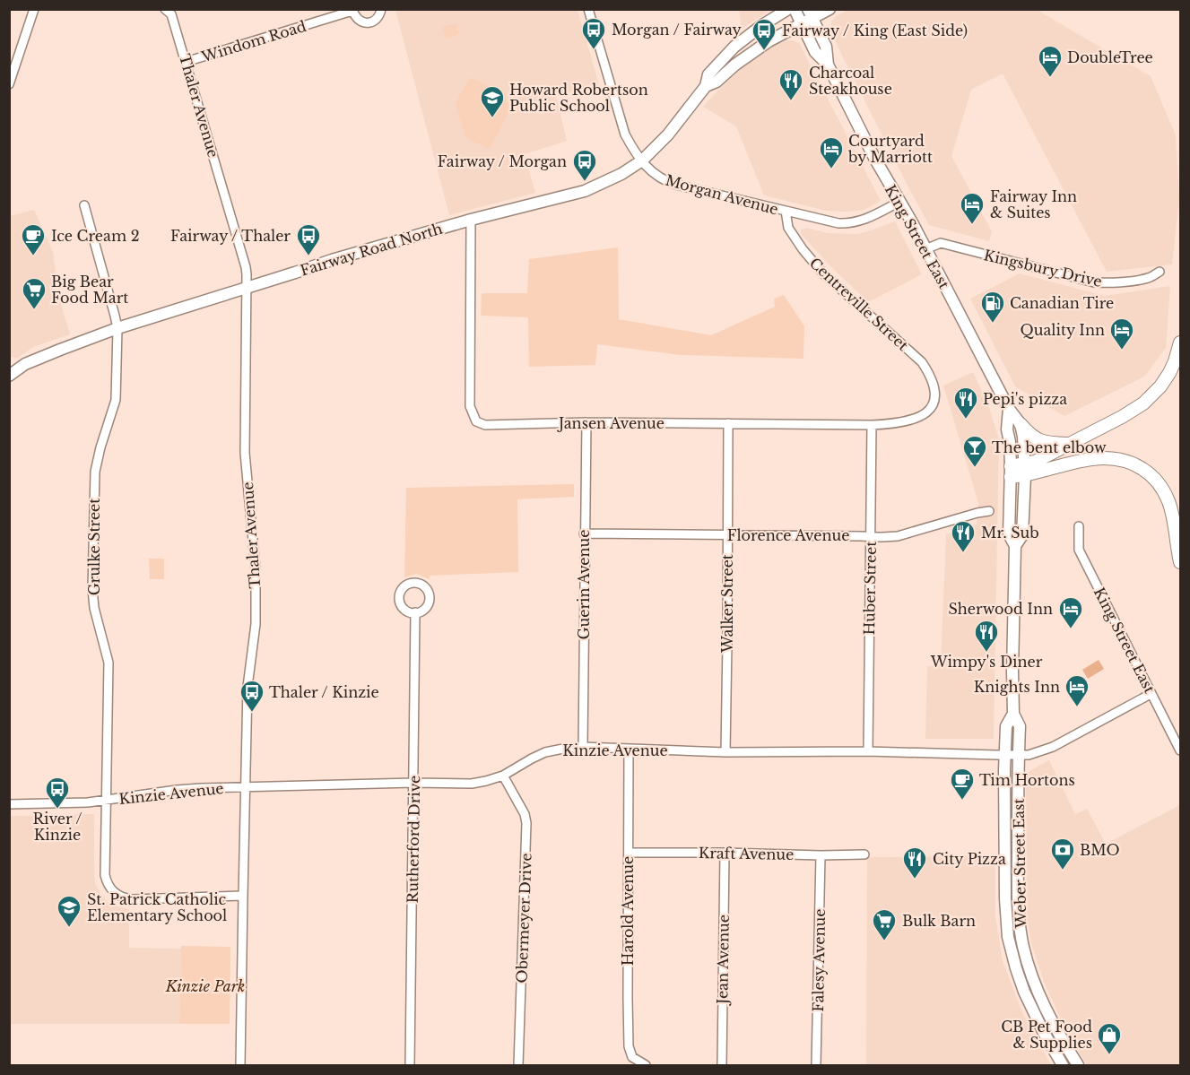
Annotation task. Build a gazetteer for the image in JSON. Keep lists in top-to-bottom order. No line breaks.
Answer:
{"streets":{"main road":["King Street East","Fairway Road North","Weber Street East"],"street":["Windom Road","Thaler Avenue","Morgan Avenue","Kingsbury Drive","Centreville Street","Jansen Avenue","Florence Avenue","Grulke Street","Guerin Avenue","Huber Street","Walker Street","Kinzie Avenue","Rutherford Drive","Kraft Avenue","Harold Avenue","Obermeyer Drive","Jean Avenue","Falesy Avenue"]},"crossings":[["Windom Road","Thaler Avenue"],["Thaler Avenue","Fairway Road North"],["Thaler Avenue","Grulke Street"],["Thaler Avenue","Kinzie Avenue"],["Morgan Avenue","King Street East"],["Morgan Avenue","Fairway Road North"],["Morgan Avenue","Centreville Street"],["King Street East","Fairway Road North"],["King Street East","Kingsbury Drive"],["King Street East","Kinzie Avenue"],["King Street East","Weber Street East"],["Fairway Road North","Jansen Avenue"],["Fairway Road North","Grulke Street"],["Centreville Street","Jansen Avenue"],["Jansen Avenue","Guerin Avenue"],["Jansen Avenue","Huber Street"],["Jansen Avenue","Walker Street"],["Florence Avenue","Guerin Avenue"],["Florence Avenue","Huber Street"],["Florence Avenue","Walker Street"],["Grulke Street","Kinzie Avenue"],["Guerin Avenue","Kinzie Avenue"],["Huber Street","Kinzie Avenue"],["Walker Street","Kinzie Avenue"],["Kinzie Avenue","Rutherford Drive"],["Kinzie Avenue","Weber Street East"],["Kinzie Avenue","Harold Avenue"],["Kinzie Avenue","Obermeyer Drive"],["Kraft Avenue","Harold Avenue"],["Kraft Avenue","Jean Avenue"],["Kraft Avenue","Falesy Avenue"]],"parks":["Kinzie Park"],"places":{"bus stop":["Morgan / Fairway","Fairway / King (East Side)","Fairway / Morgan","Fairway / Thaler","Thaler / Kinzie","River / Kinzie"],"hotel":["DoubleTree","Courtyard by Marriott","Fairway Inn & Suites","Quality Inn","Sherwood Inn","Knights Inn"],"restaurant":["Charcoal Steakhouse","Pepi's pizza","Mr. Sub","Wimpy's Diner","City Pizza"],"school or university":["Howard Robertson Public School","St. Patrick Catholic Elementary School"],"cafe":["Ice Cream 2","Tim Hortons"],"supermarket":["Big Bear Food Mart","Bulk Barn"],"fuel station":["Canadian Tire"],"bar":["The bent elbow"],"bank":["BMO"],"shop":["CB Pet Food & Supplies"]}}
